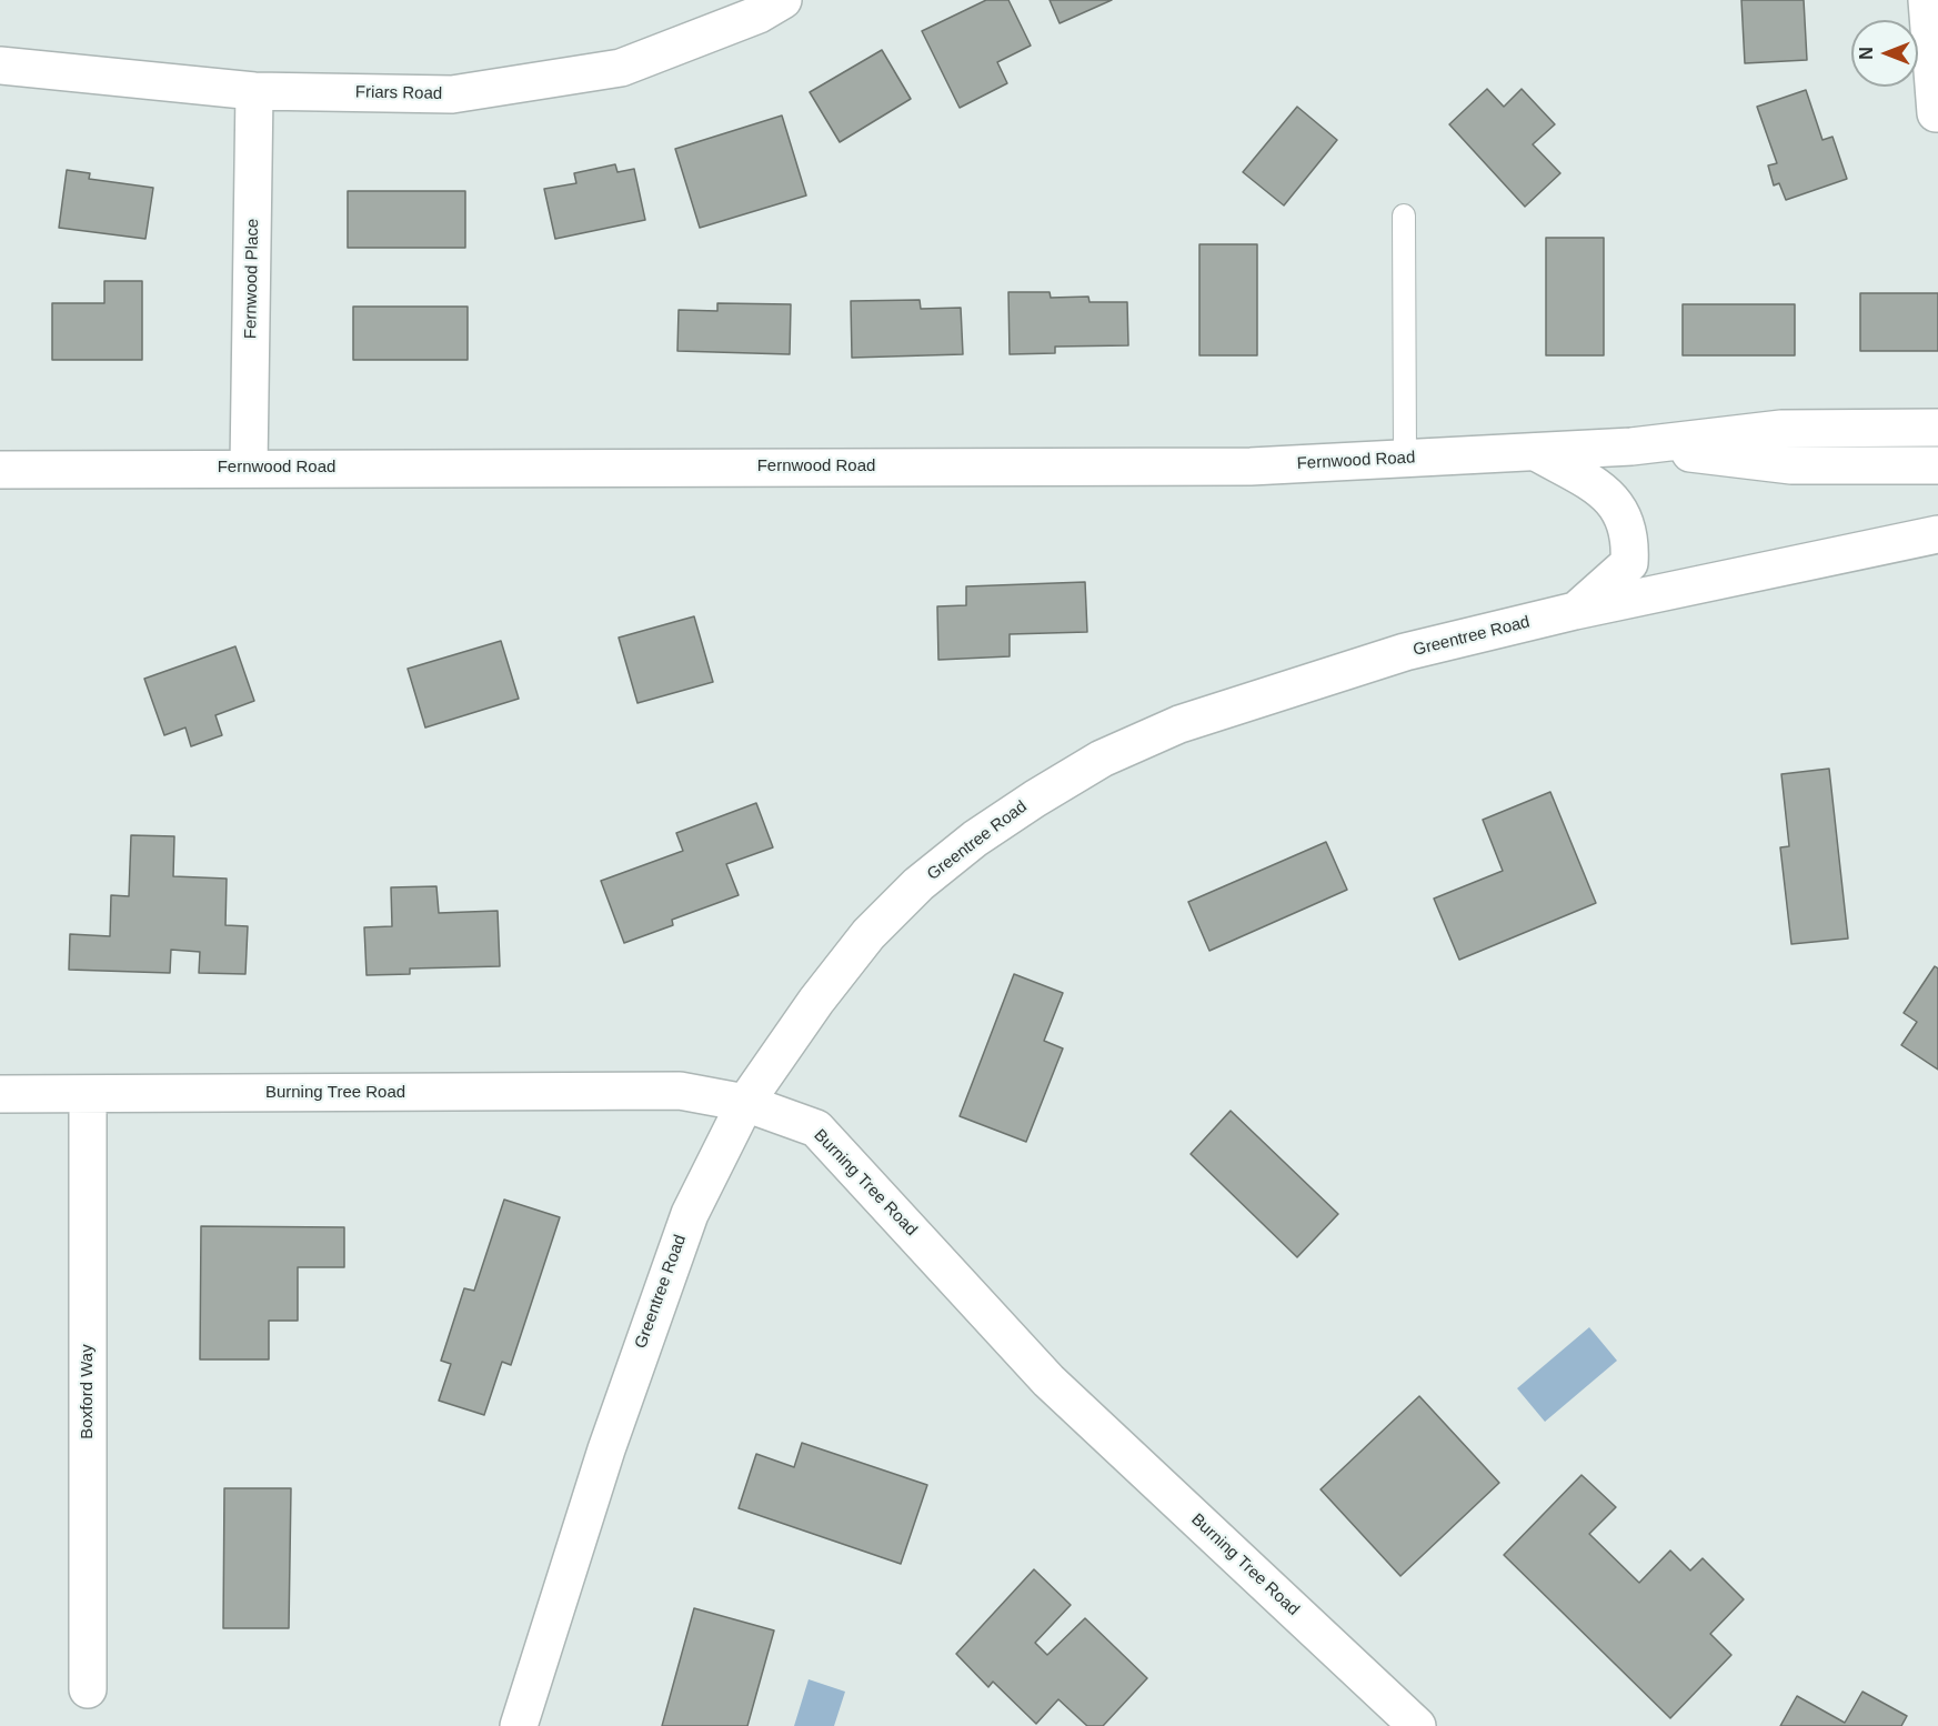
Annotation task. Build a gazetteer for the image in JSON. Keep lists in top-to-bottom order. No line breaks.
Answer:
{"streets":{"street":["Friars Road","Fernwood Place","Fernwood Road","Greentree Road","Burning Tree Road","Boxford Way"]},"crossings":[["Friars Road","Fernwood Place"],["Fernwood Place","Fernwood Road"],["Greentree Road","Burning Tree Road"],["Burning Tree Road","Boxford Way"]],"north":"left"}
